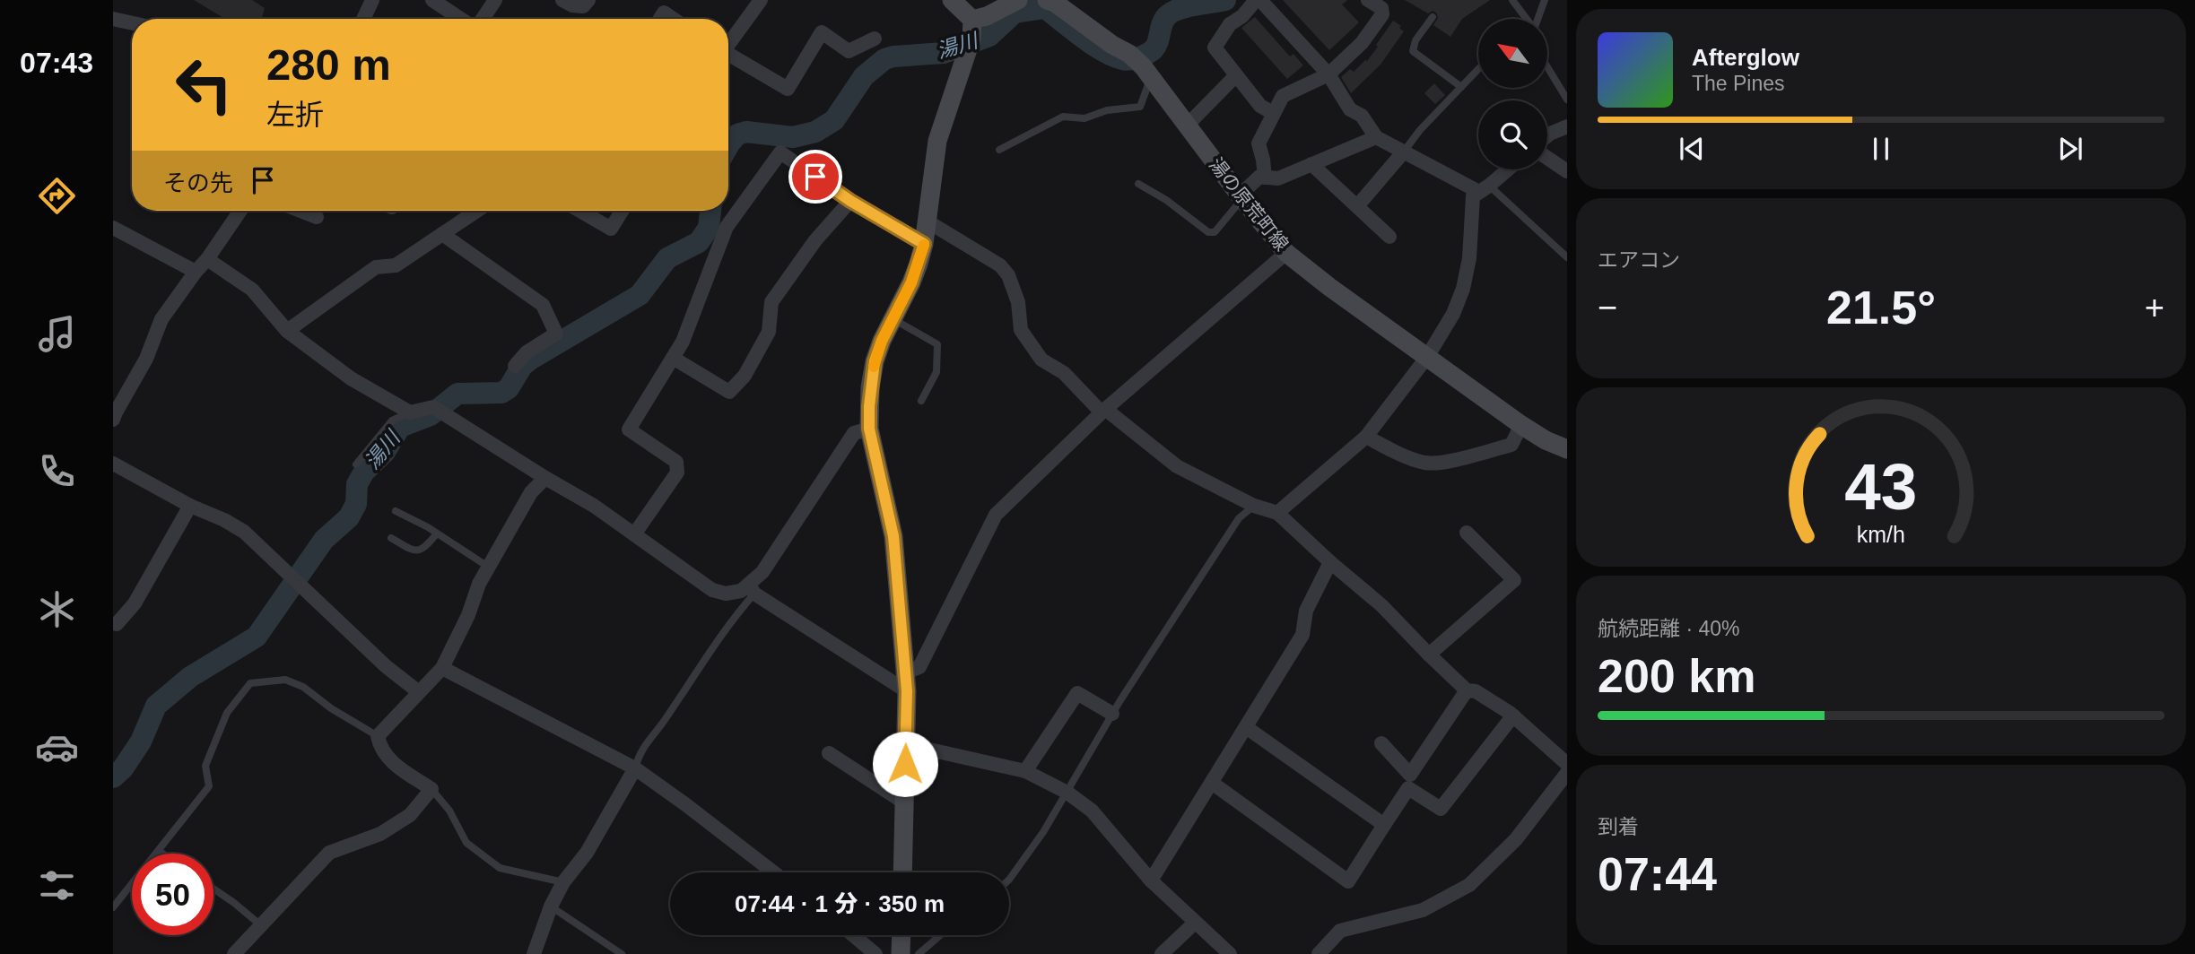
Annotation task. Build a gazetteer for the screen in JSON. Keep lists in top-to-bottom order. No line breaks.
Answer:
{"streets":{"main road":["湯の原荒町線"]},"water":["湯川"],"north":"top left","page":{"tabs":"07:43","turn":["280 m","左折"],"song":["Afterglow","The Pines"],"then":"その先","tile":["エアコン",["航続距離 · 40%","200 km"],["到着","07:44"]],"heat":["−","21.5°","+"],"limit":"50","trip":"07:44 · 1 分 · 350 m","gauge":["43","km/h"]}}
